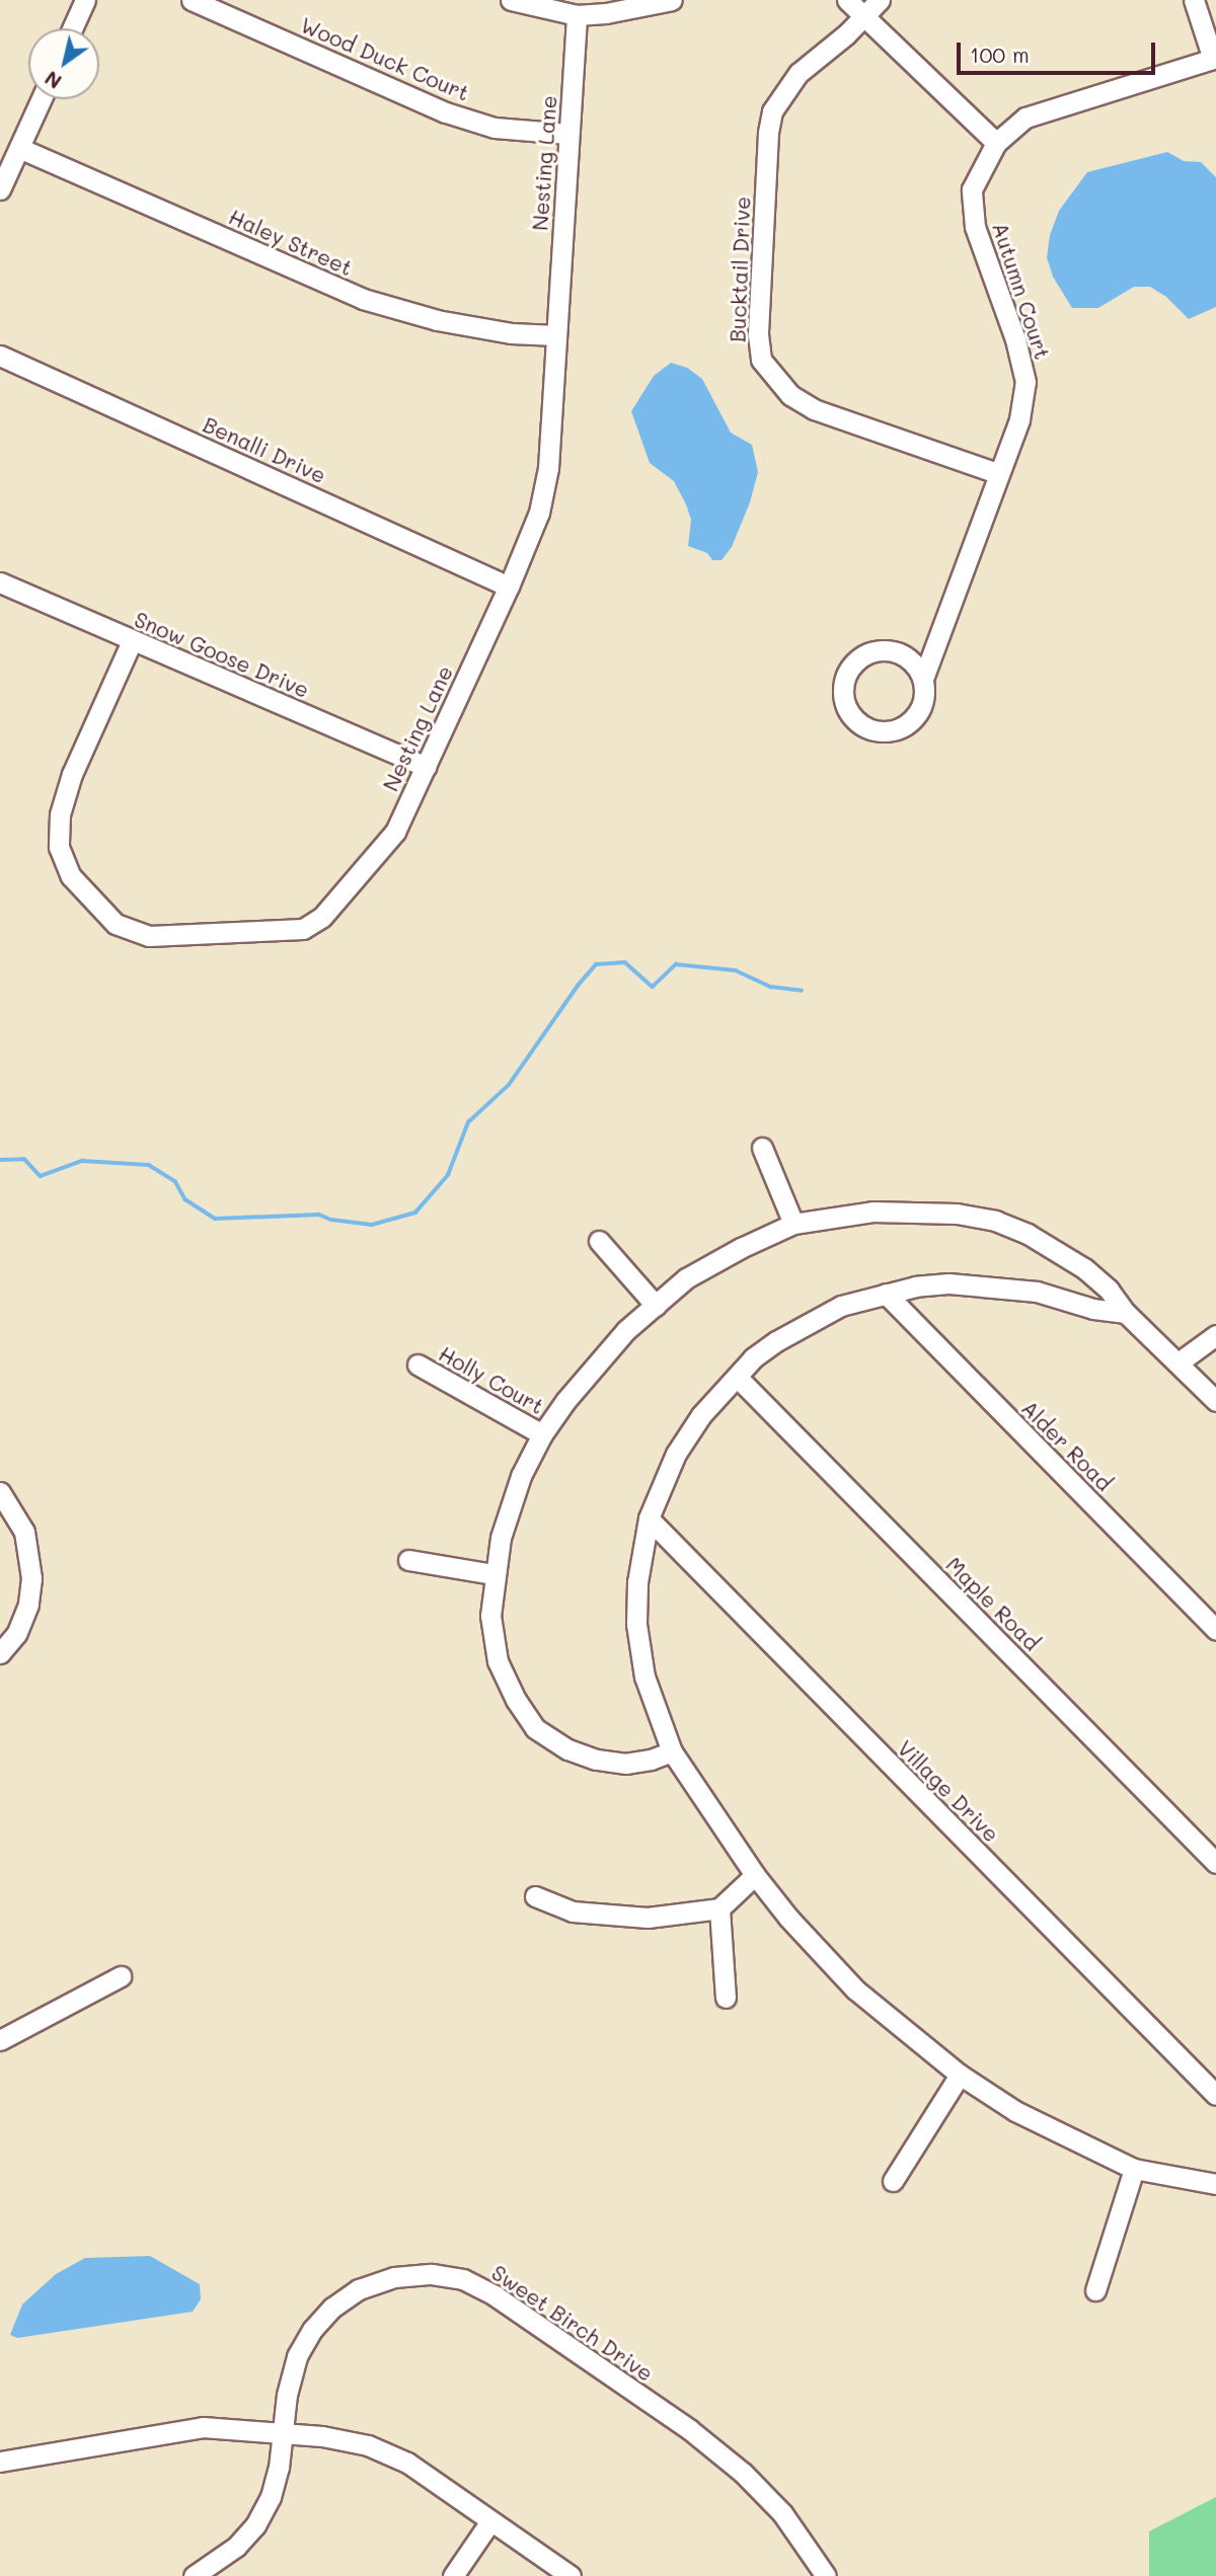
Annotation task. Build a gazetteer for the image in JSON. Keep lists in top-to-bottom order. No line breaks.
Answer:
{"streets":{"street":["Wood Duck Court","Nesting Lane","Haley Street","Bucktail Drive","Autumn Court","Benalli Drive","Snow Goose Drive","Holly Court","Alder Road","Maple Road","Village Drive","Sweet Birch Drive"]},"crossings":[["Wood Duck Court","Nesting Lane"],["Nesting Lane","Haley Street"],["Nesting Lane","Benalli Drive"],["Nesting Lane","Snow Goose Drive"],["Bucktail Drive","Autumn Court"]],"scale_bar":"100 m","north":"bottom left"}
